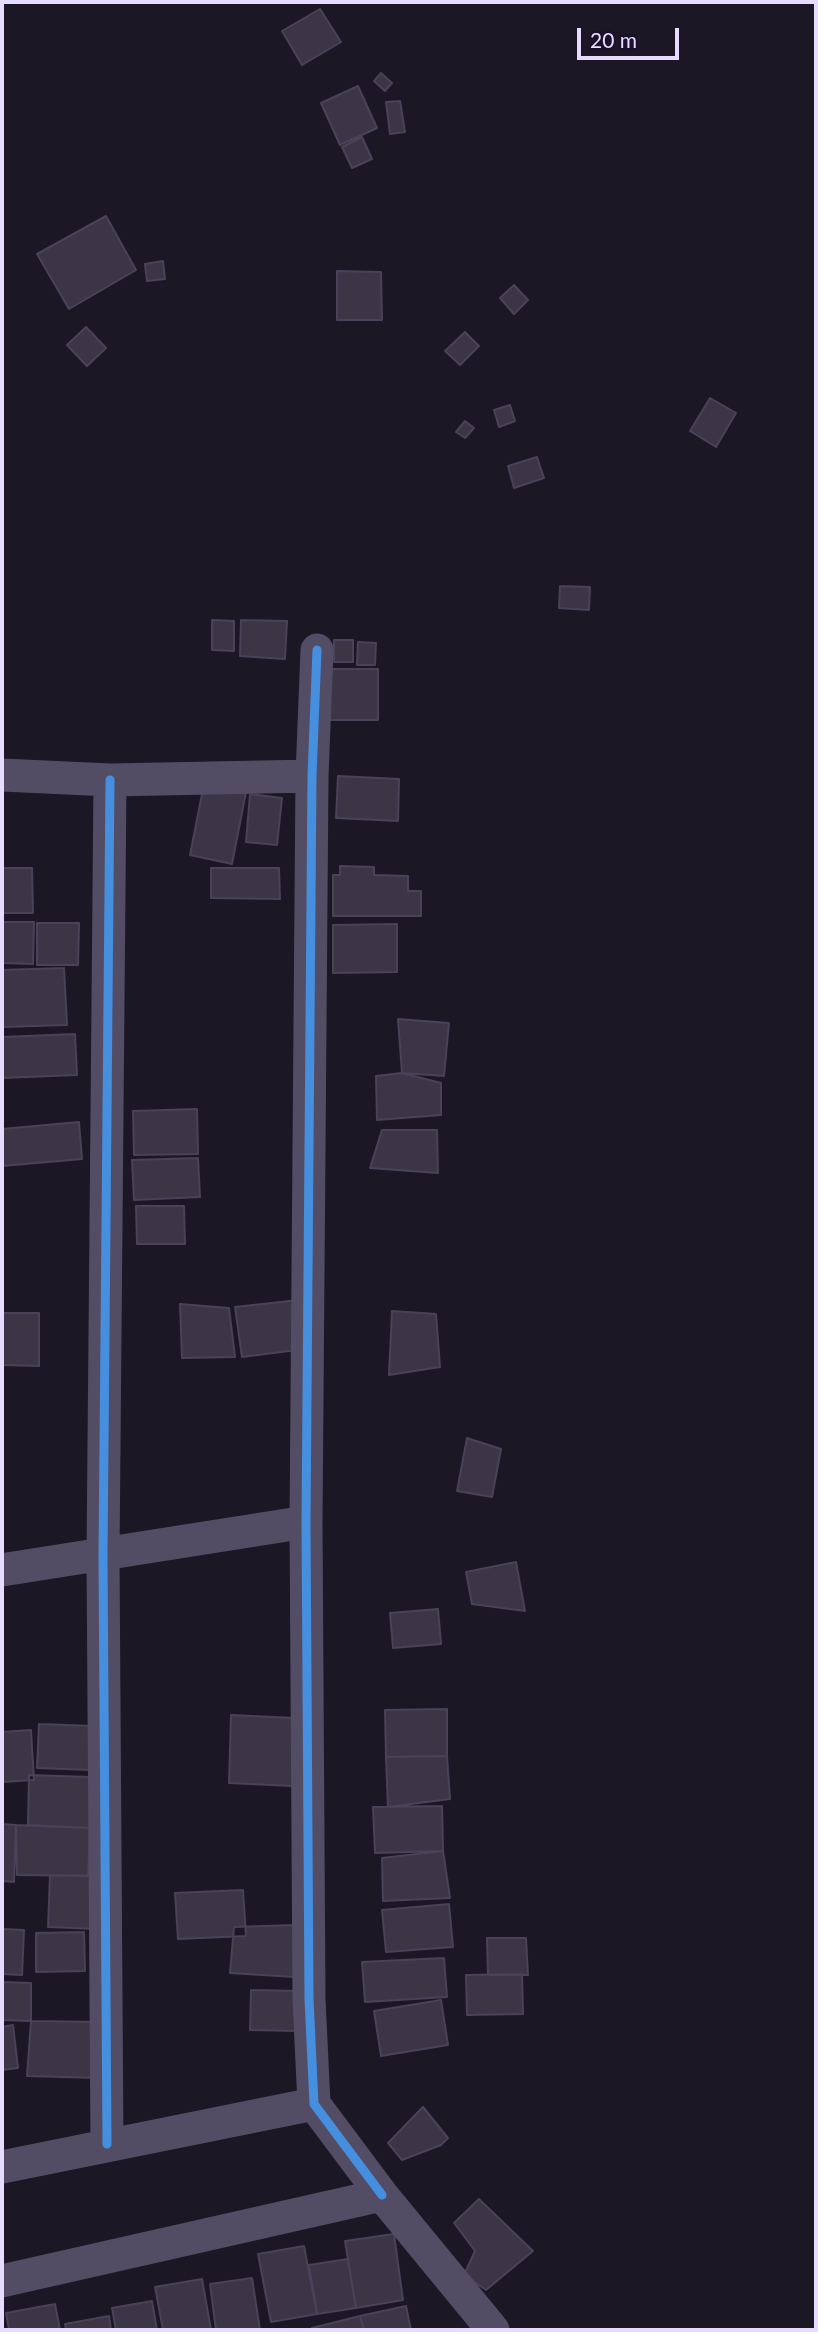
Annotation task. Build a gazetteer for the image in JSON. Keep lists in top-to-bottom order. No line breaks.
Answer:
{"scale_bar":"20 m"}
